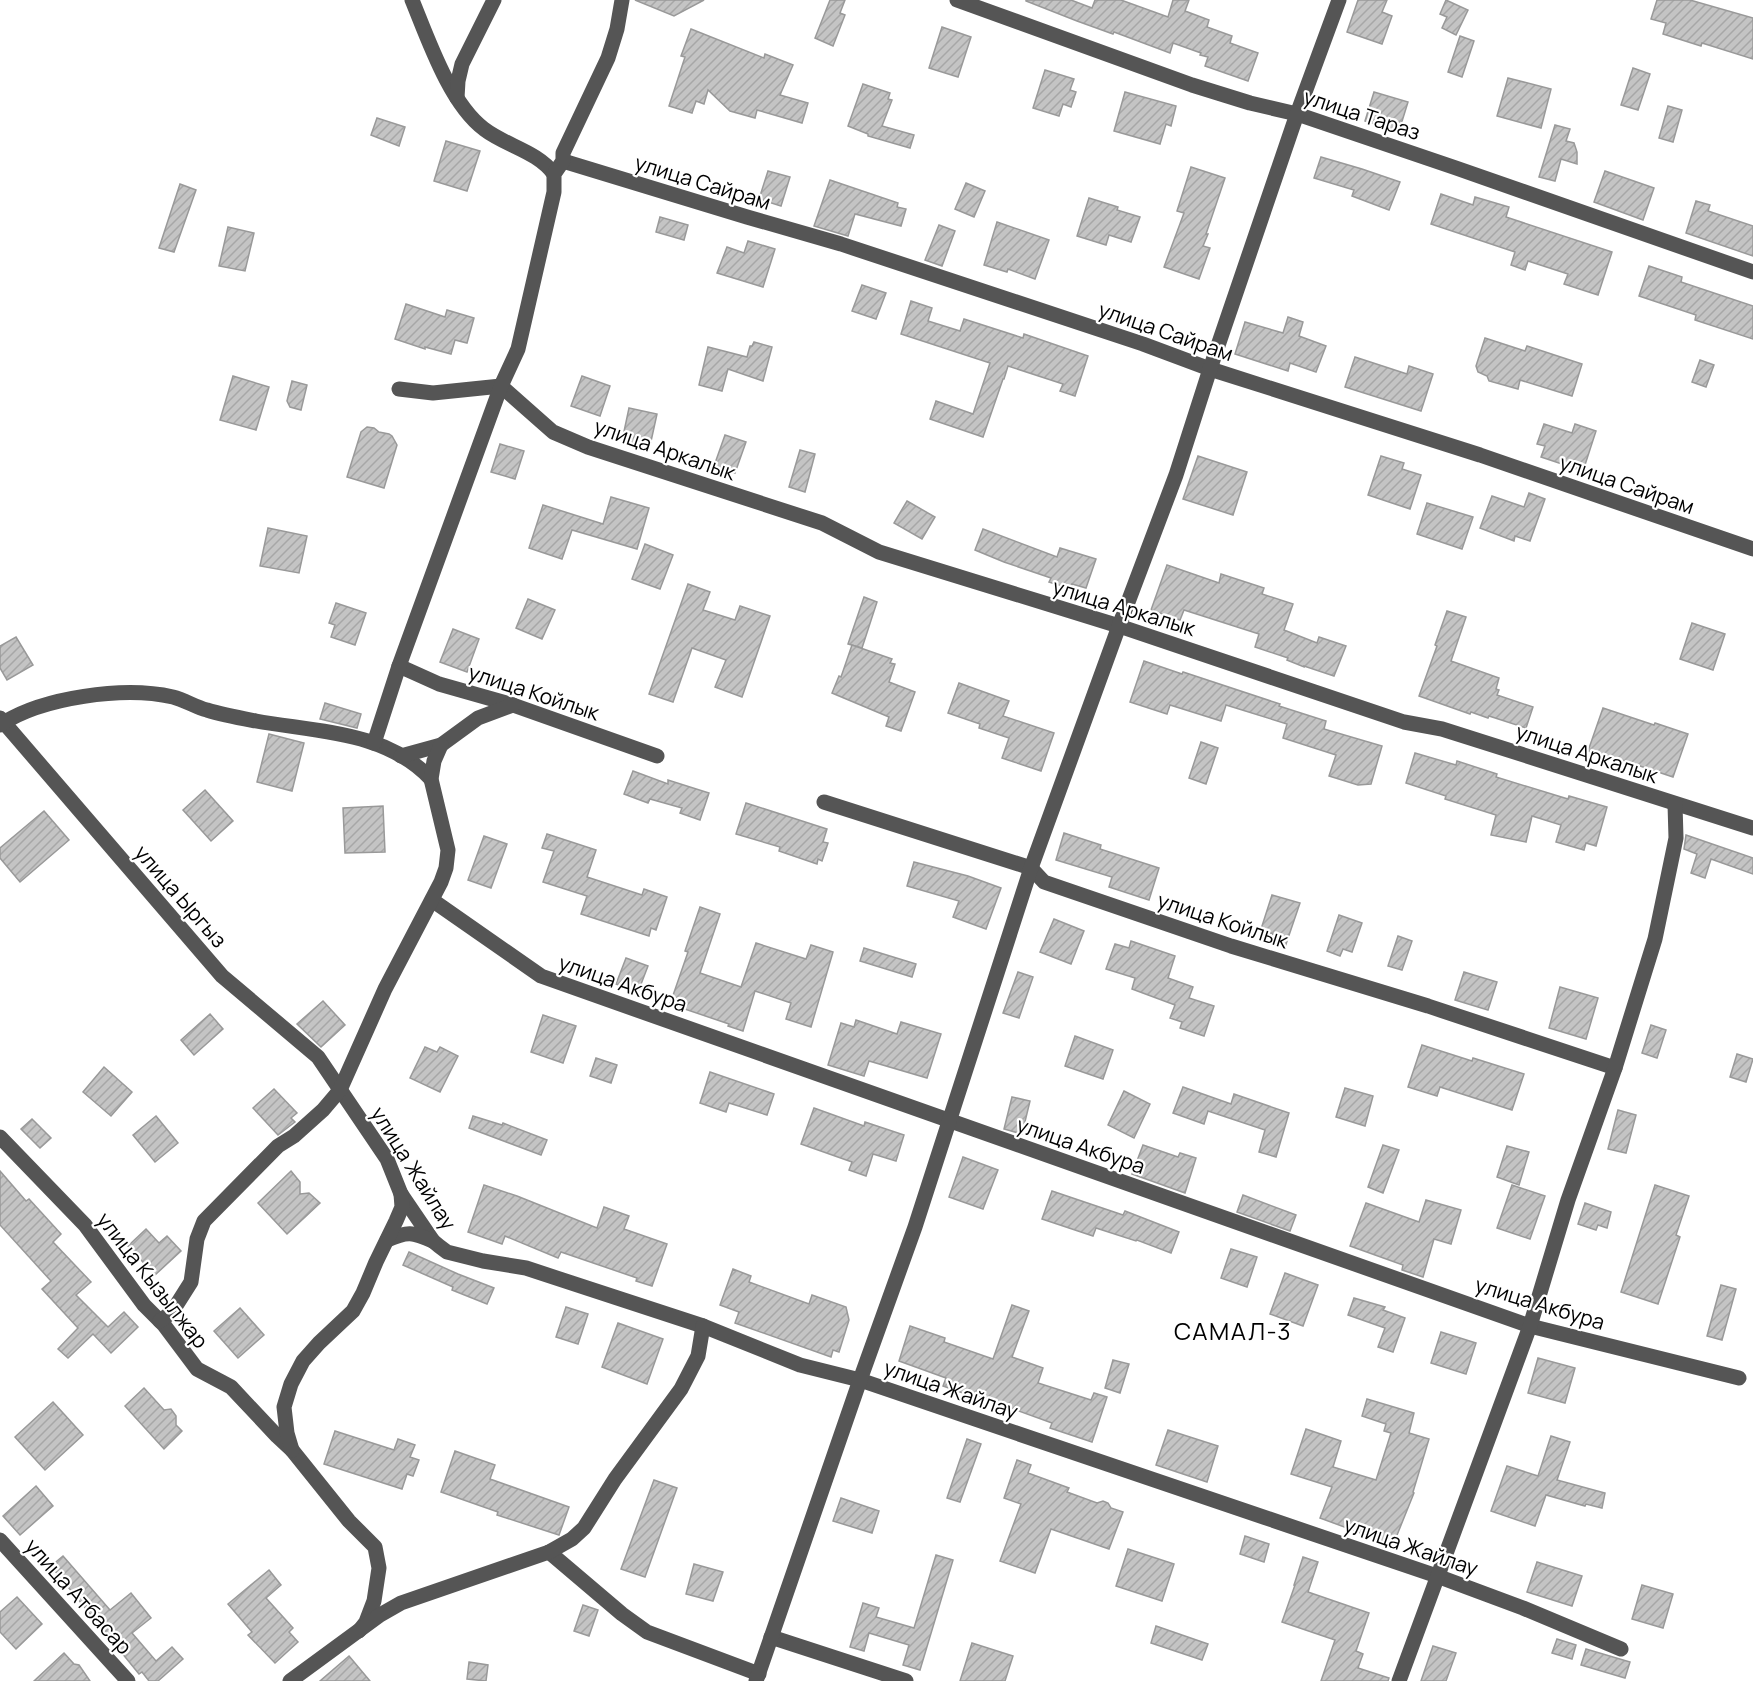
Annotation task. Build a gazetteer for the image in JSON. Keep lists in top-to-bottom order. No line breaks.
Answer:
{"streets":{"street":["улица Тараз","улица Сайрам","улица Аркалык","улица Койлык","улица Ыргыз","улица Акбура","улица Жайлау","улица Кызылжар","улица Атбасар"]},"crossings":[["улица Ыргыз","улица Жайлау"]],"districts":["САМАЛ-3"]}
